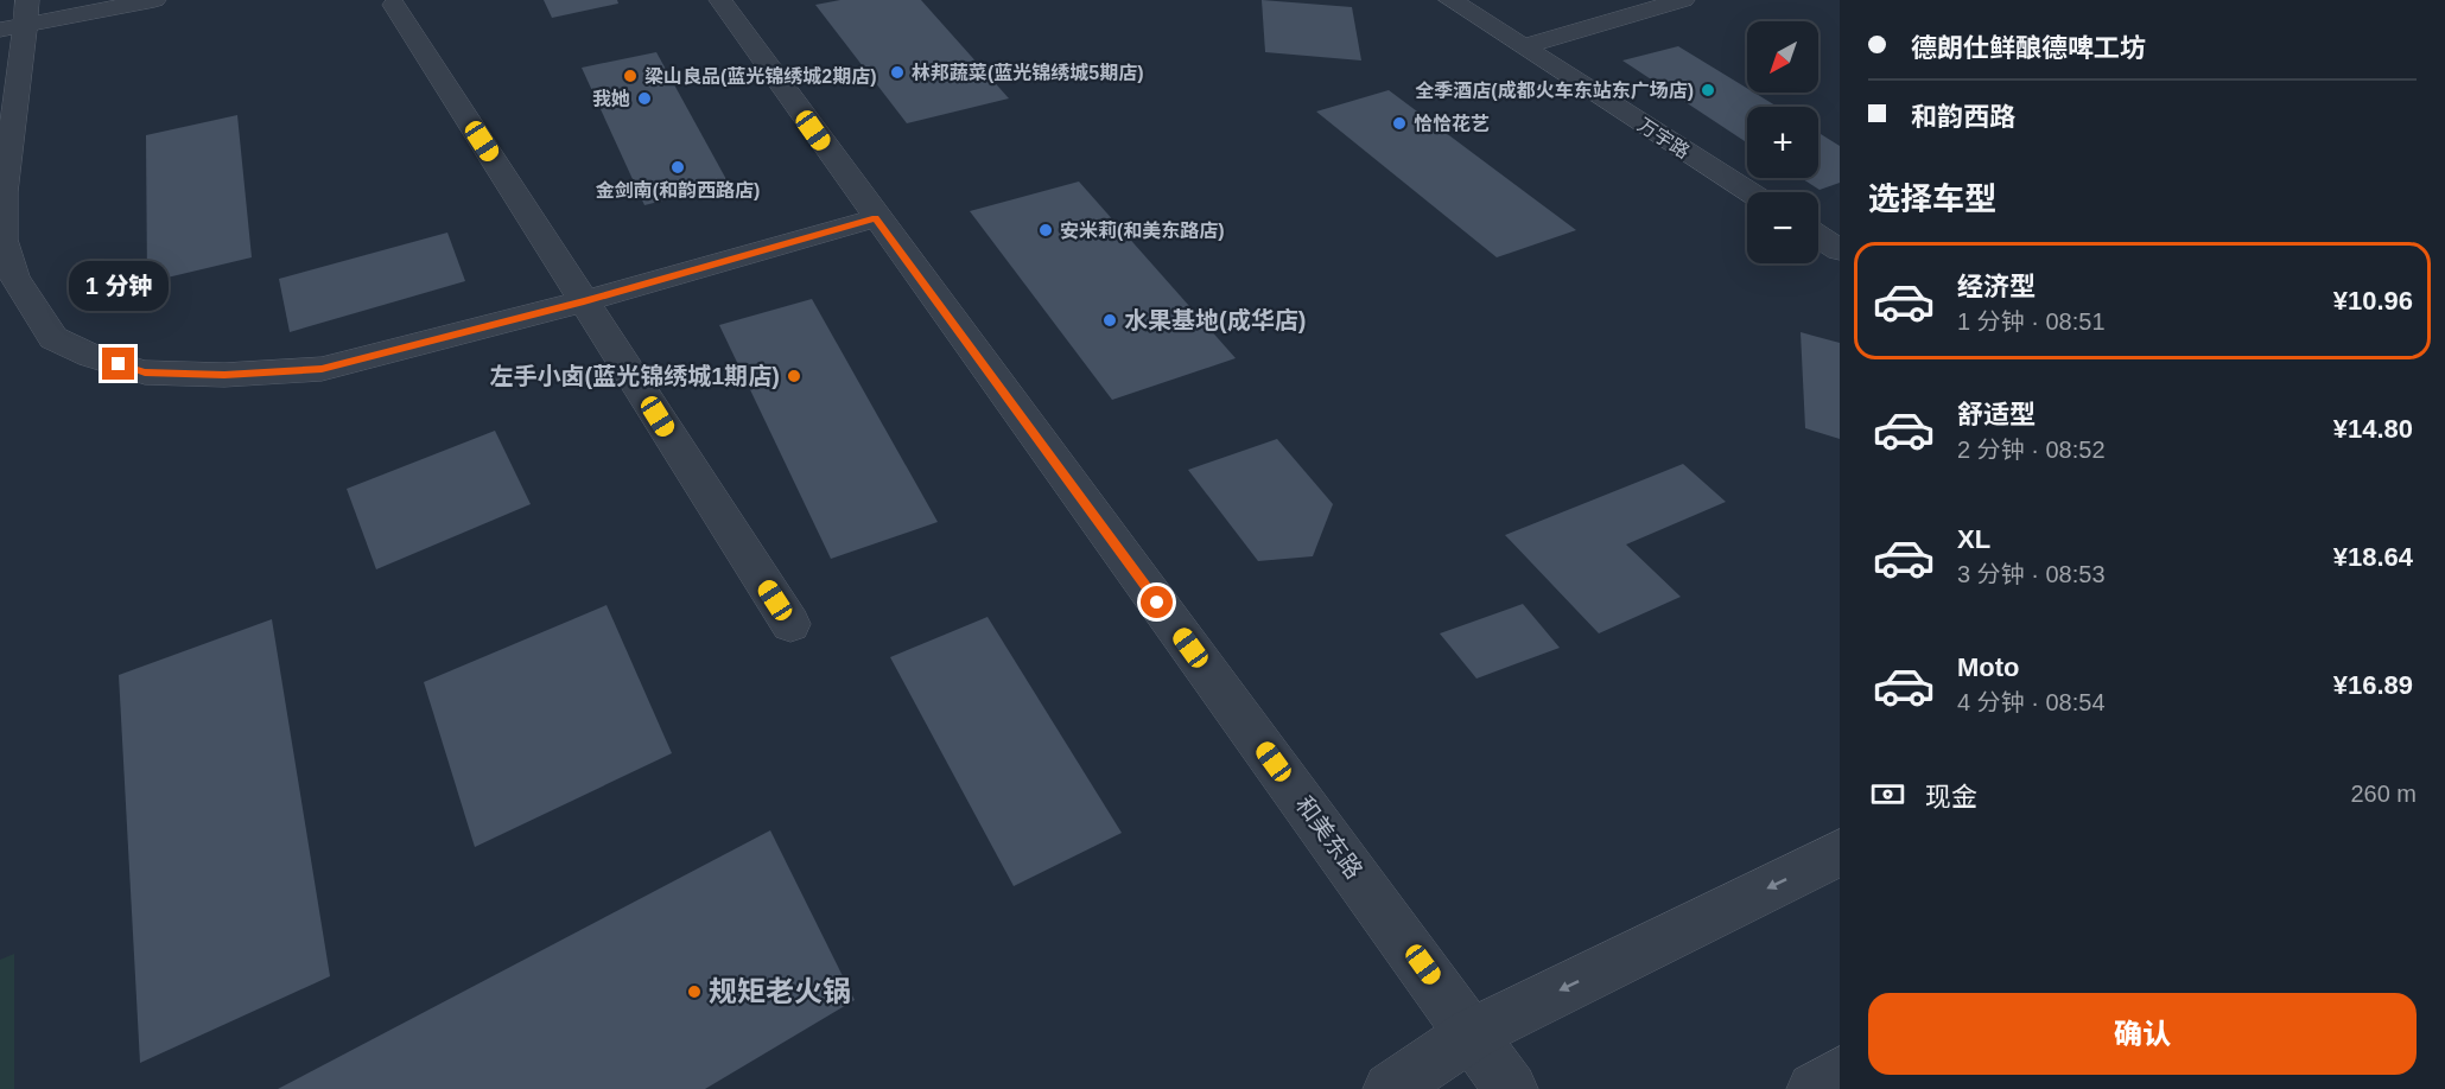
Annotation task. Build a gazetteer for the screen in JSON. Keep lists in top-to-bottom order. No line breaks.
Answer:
{"streets":{"street":["万宇路","和美东路"]},"places":["林邦蔬菜(蓝光锦绣城5期店)","梁山良品(蓝光锦绣城2期店)","全季酒店(成都火车东站东广场店)","我她","恰恰花艺","金剑南(和韵西路店)","安米莉(和美东路店)","水果基地(成华店)","左手小卤(蓝光锦绣城1期店)","规矩老火锅"],"north":"bottom left","page":{"banner":["德朗仕鲜酿德啤工坊","和韵西路"],"map_buttons":["+","−"],"heading":"选择车型","list":[{"name":"经济型","note":"1 分钟 · 08:51","value":"¥10.96"},{"name":"舒适型","note":"2 分钟 · 08:52","value":"¥14.80"},{"name":"XL","note":"3 分钟 · 08:53","value":"¥18.64"},{"name":"Moto","note":"4 分钟 · 08:54","value":"¥16.89"}],"bubble":"1 分钟","pay":["现金","260 m"],"buttons":"确认"}}
